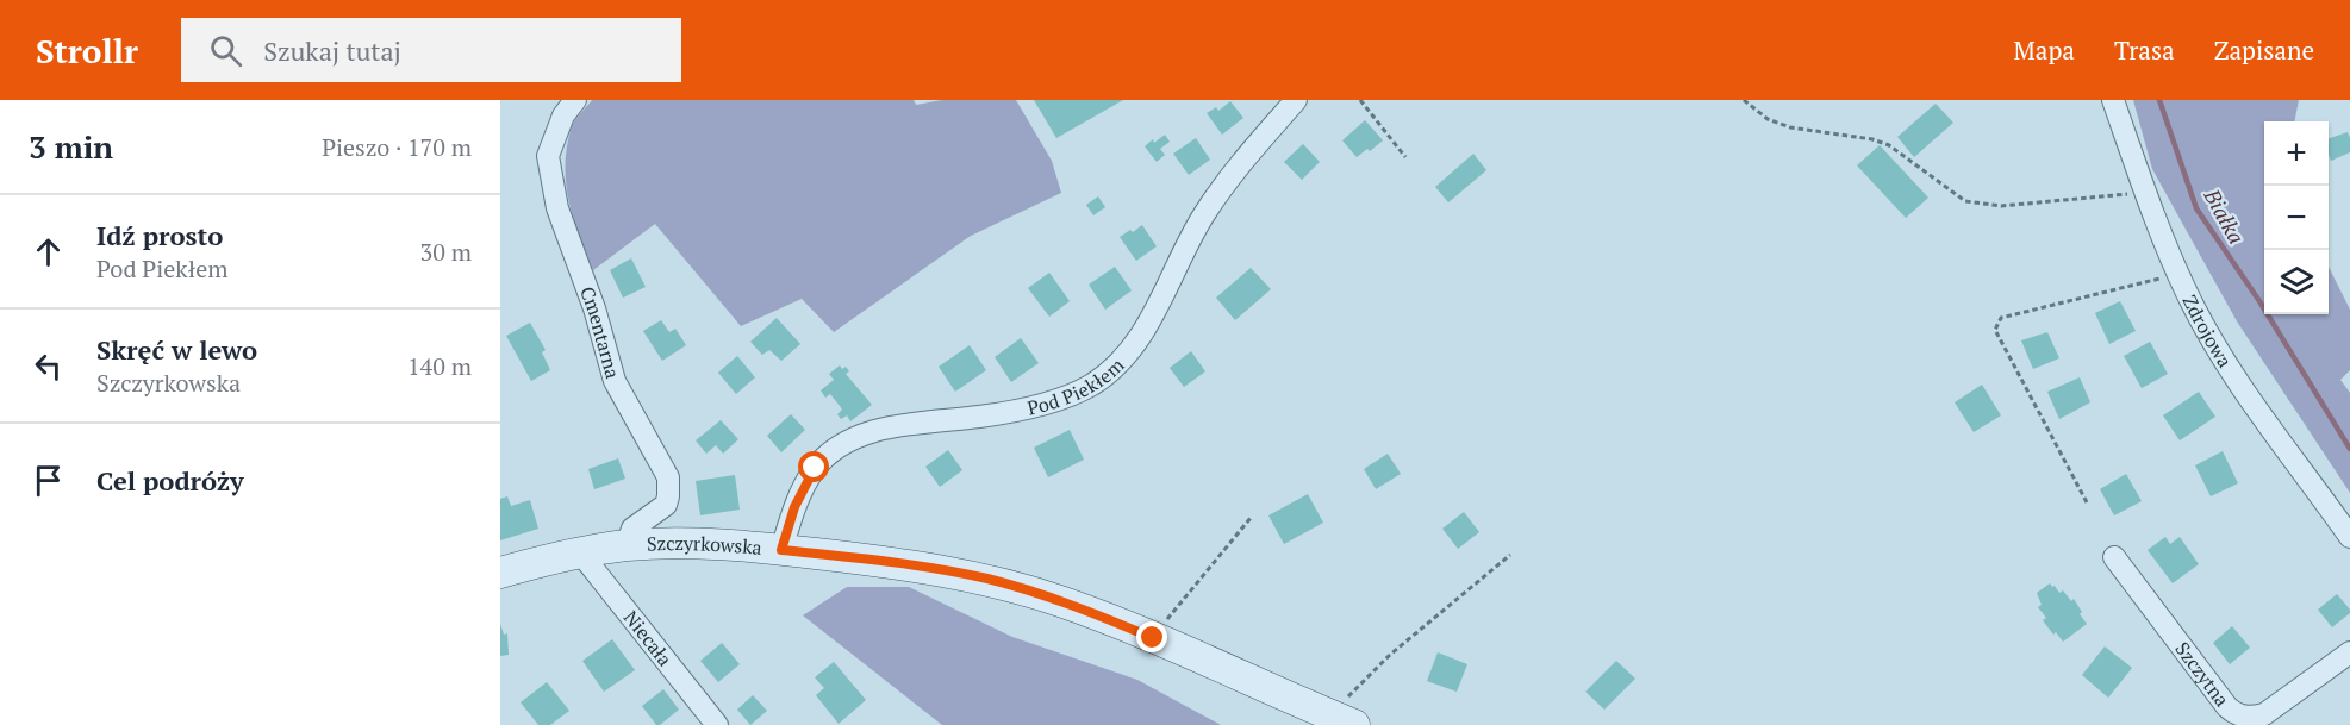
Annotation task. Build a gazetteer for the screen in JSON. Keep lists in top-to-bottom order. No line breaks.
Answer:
{"streets":{"main road":["Szczyrkowska"],"street":["Zdrojowa","Cmentarna","Pod Piekłem","Niecała","Szczytna"]},"crossings":[["Cmentarna","Szczyrkowska"],["Pod Piekłem","Szczyrkowska"],["Szczyrkowska","Niecała"]],"water":["Białka"],"page":{"header":"Strollr","search":"Szukaj tutaj","nav":["Mapa","Trasa","Zapisane"],"heading":["3 min","Pieszo · 170 m"],"map_buttons":["+","−"],"list":[["Idź prosto","Pod Piekłem","30 m"],["Skręć w lewo","Szczyrkowska","140 m"],"Cel podróży"]}}
